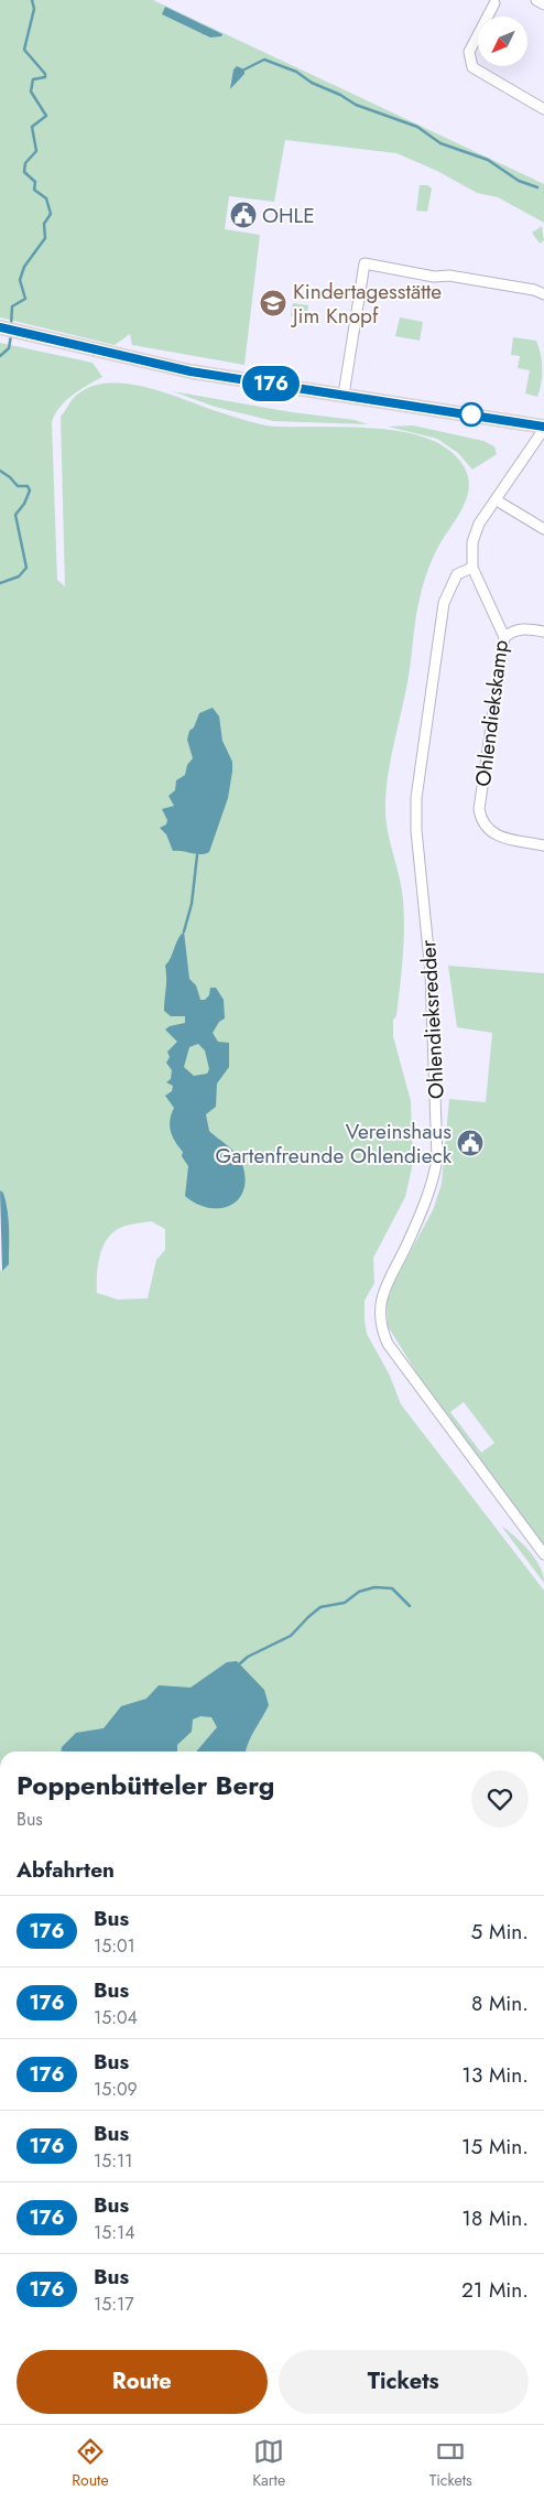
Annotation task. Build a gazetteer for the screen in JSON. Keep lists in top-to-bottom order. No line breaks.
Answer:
{"streets":{"street":["Ohlendiekskamp","Ohlendieksredder"]},"crossings":[["Ohlendiekskamp","Ohlendieksredder"]],"places":{"public building":["OHLE","Vereinshaus Gartenfreunde Ohlendieck"],"school or university":["Kindertagesstätte Jim Knopf"]},"lines":["bus line 176"],"north":"bottom left","page":{"on_map":"176","heading":[["Poppenbütteler Berg","Bus"],"Abfahrten"],"list":[{"mark":"176","name":"Bus","note":"15:01","value":"5 Min."},{"mark":"176","name":"Bus","note":"15:04","value":"8 Min."},{"mark":"176","name":"Bus","note":"15:09","value":"13 Min."},{"mark":"176","name":"Bus","note":"15:11","value":"15 Min."},{"mark":"176","name":"Bus","note":"15:14","value":"18 Min."},{"mark":"176","name":"Bus","note":"15:17","value":"21 Min."}],"buttons":["Route","Tickets"],"tabs":["Route","Karte","Tickets"]}}
